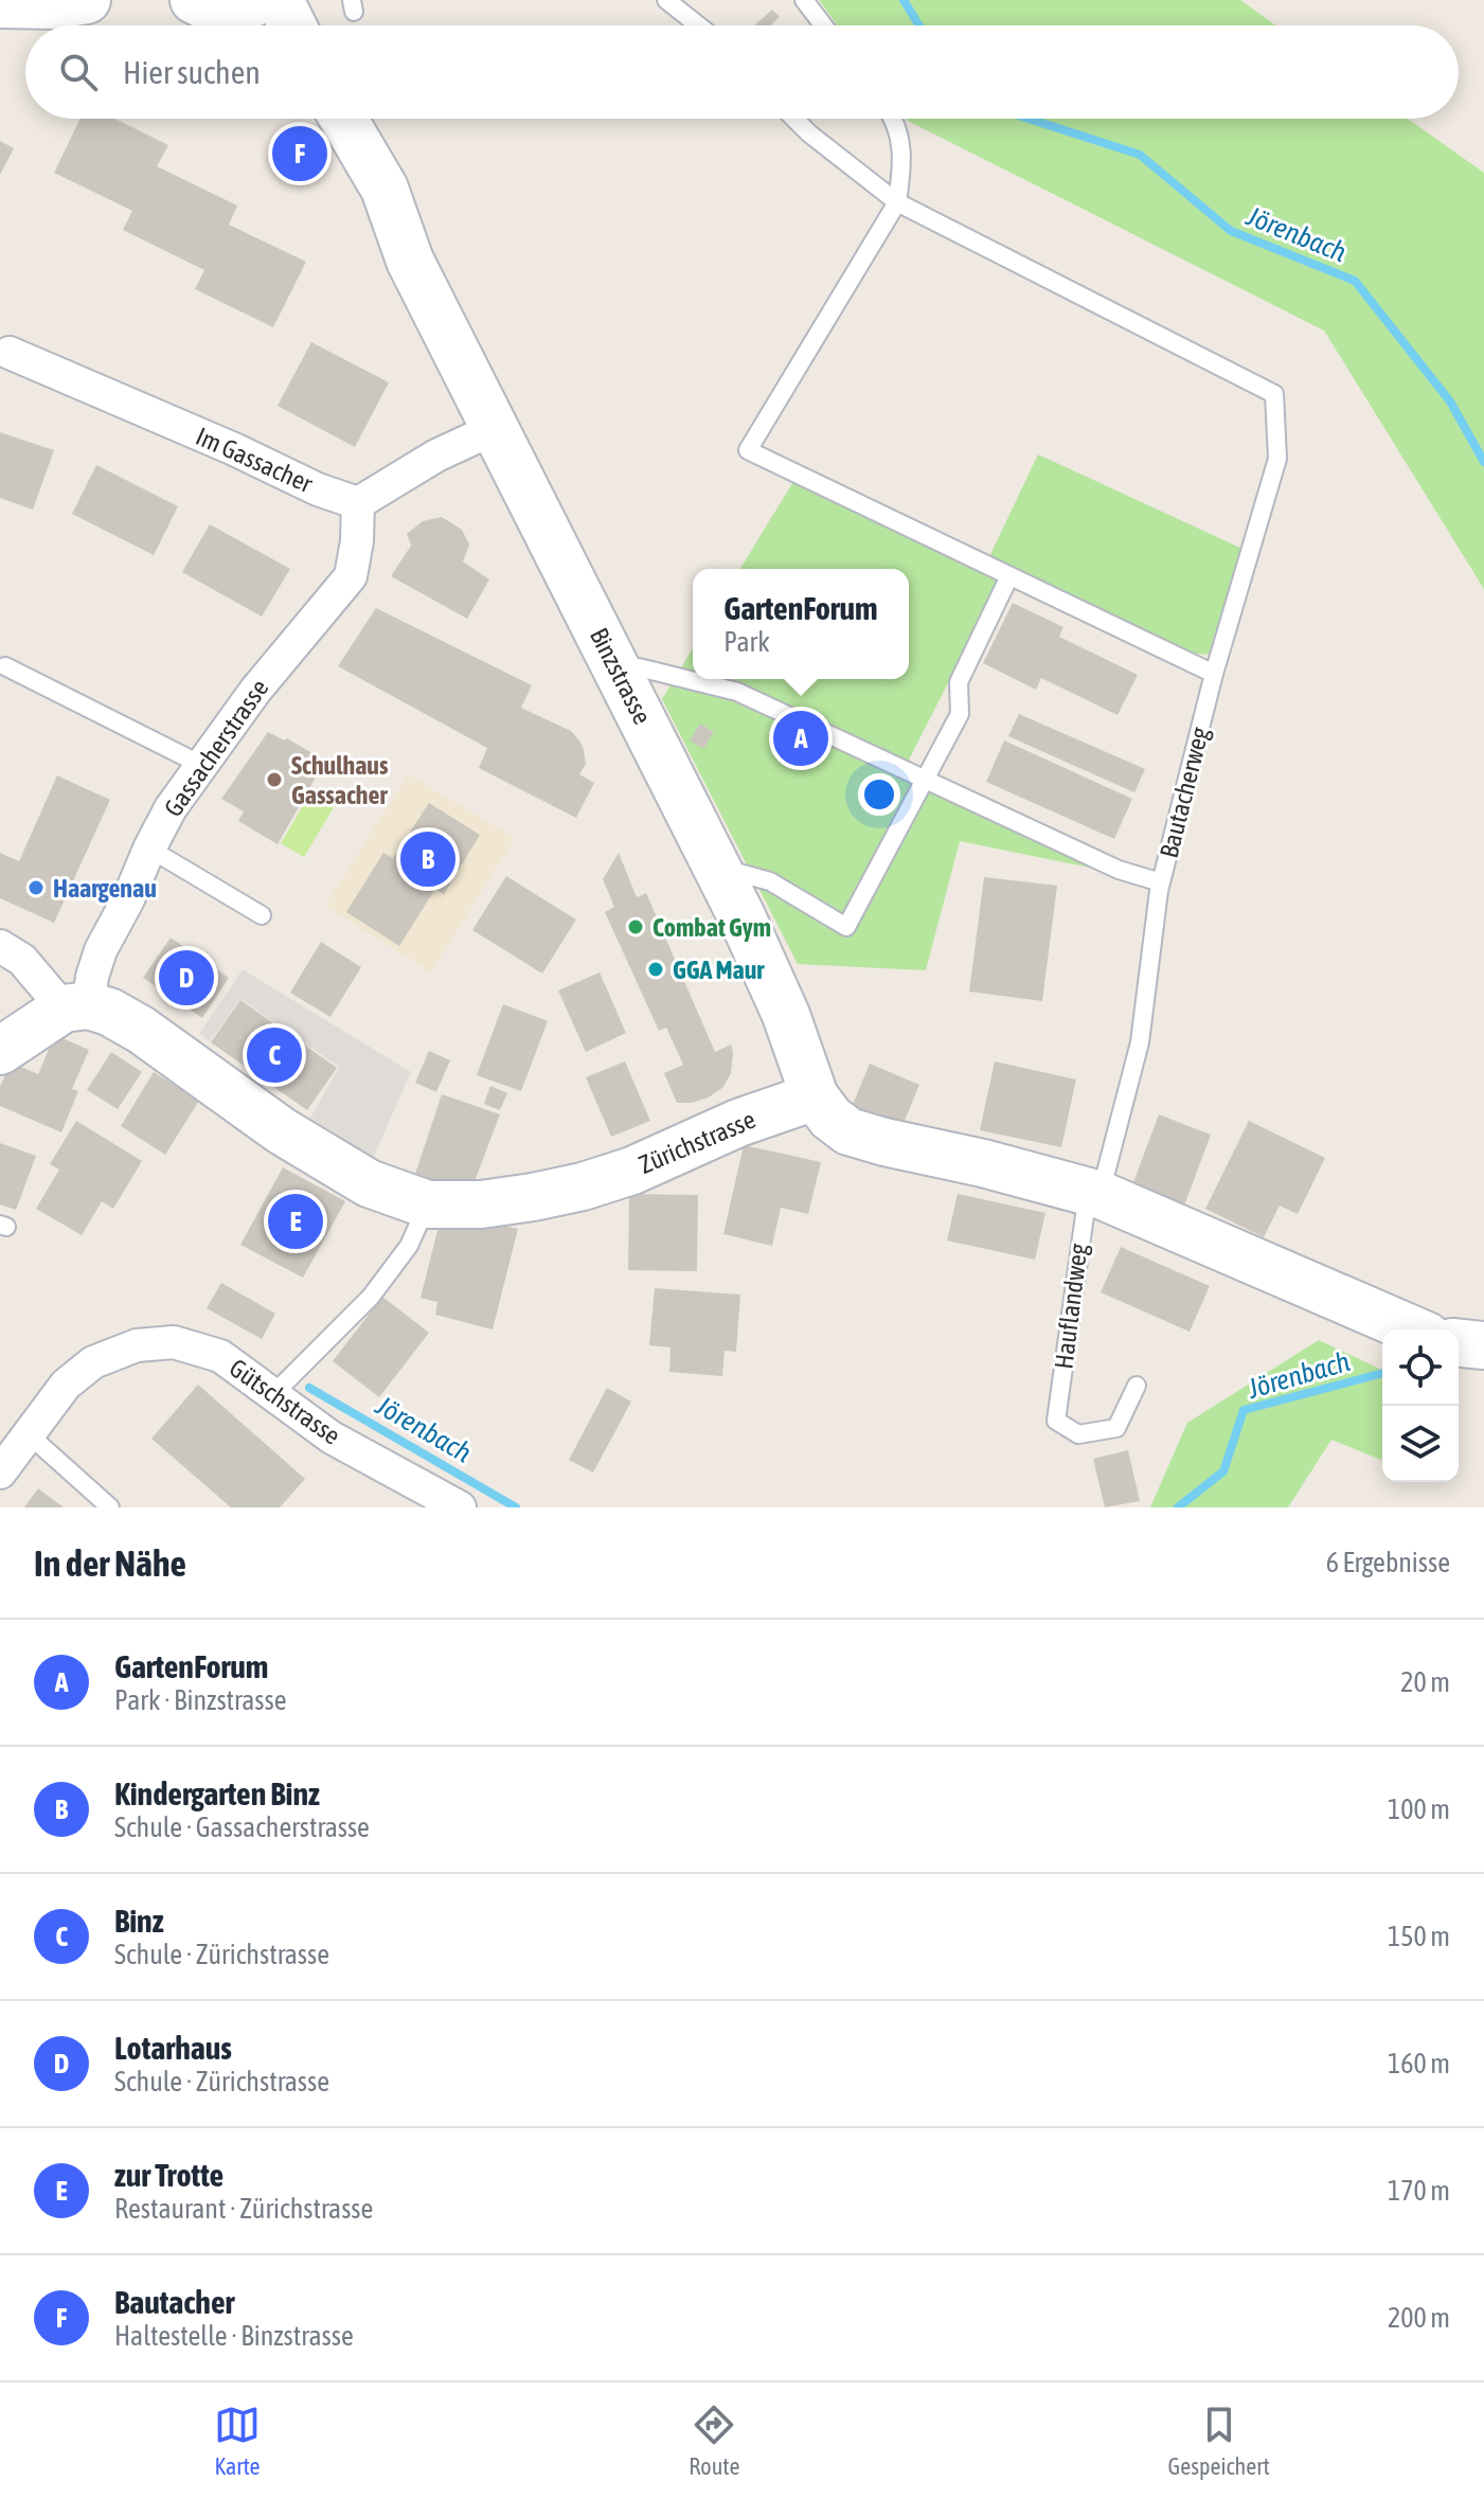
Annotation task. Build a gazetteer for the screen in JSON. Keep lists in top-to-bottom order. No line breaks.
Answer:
{"streets":{"main road":["Binzstrasse","Zürichstrasse"],"street":["Im Gassacher","Gassacherstrasse","Gütschstrasse"],"lane":["Bautacherweg","Hauflandweg"]},"crossings":[["Im Gassacher","Gassacherstrasse"],["Binzstrasse","Zürichstrasse"],["Gassacherstrasse","Zürichstrasse"],["Bautacherweg","Hauflandweg"]],"water":["Jörenbach"],"places":["Schulhaus Gassacher","Haargenau","Combat Gym","GGA Maur"],"page":{"search":"Hier suchen","pins":["F","A","B","D","C","E"],"popup":["GartenForum","Park"],"heading":["In der Nähe","6 Ergebnisse"],"list":[{"mark":"A","name":"GartenForum","note":"Park · Binzstrasse","value":"20 m"},{"mark":"B","name":"Kindergarten Binz","note":"Schule · Gassacherstrasse","value":"100 m"},{"mark":"C","name":"Binz","note":"Schule · Zürichstrasse","value":"150 m"},{"mark":"D","name":"Lotarhaus","note":"Schule · Zürichstrasse","value":"160 m"},{"mark":"E","name":"zur Trotte","note":"Restaurant · Zürichstrasse","value":"170 m"},{"mark":"F","name":"Bautacher","note":"Haltestelle · Binzstrasse","value":"200 m"}],"nav":["Karte","Route","Gespeichert"]}}
